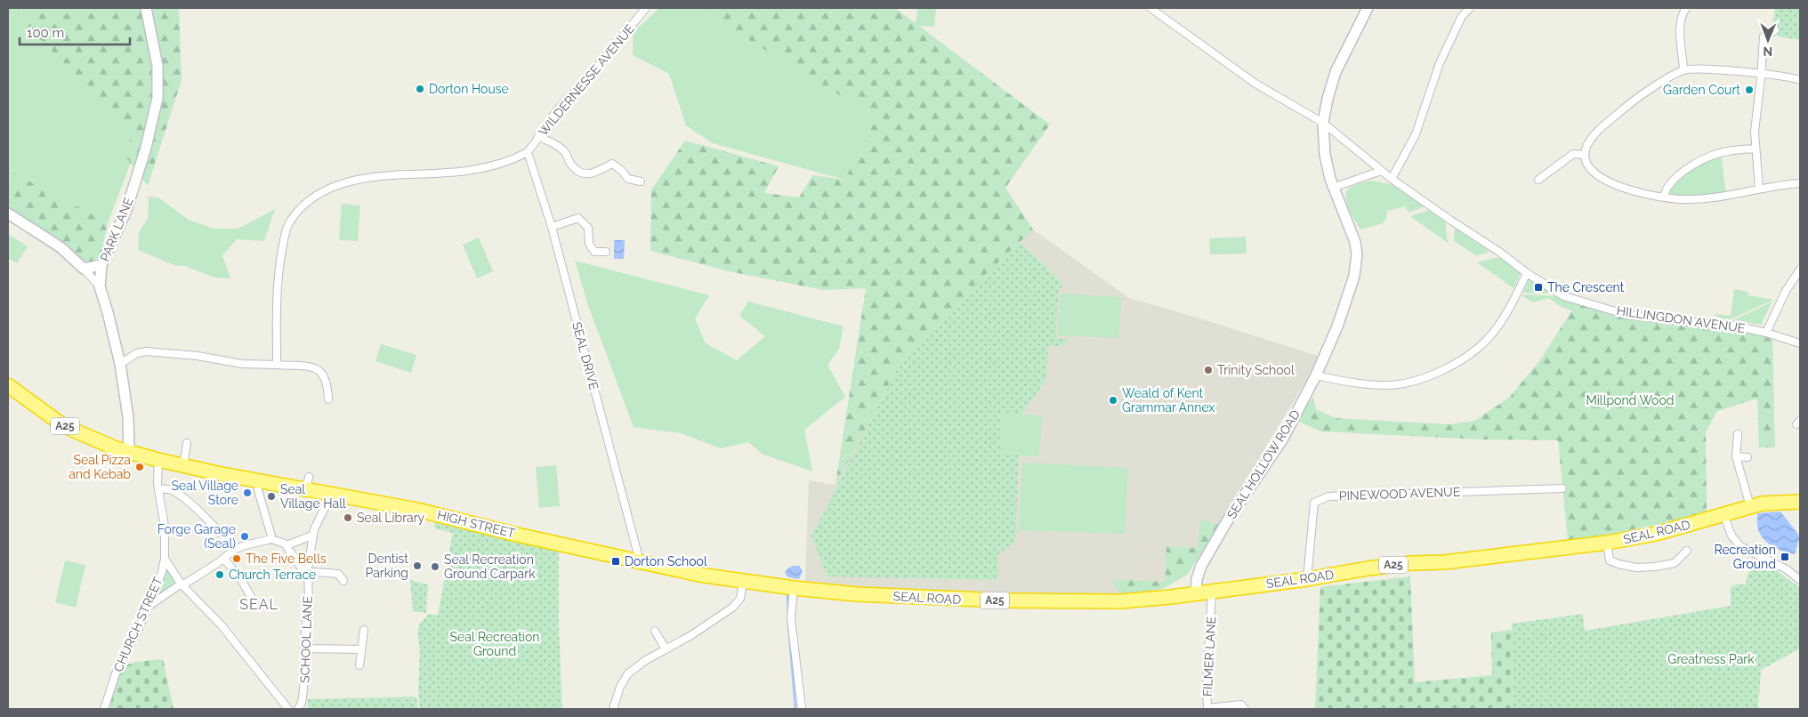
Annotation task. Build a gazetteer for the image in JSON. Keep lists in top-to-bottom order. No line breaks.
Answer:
{"streets":{"highway":["A25","HIGH STREET","SEAL ROAD"],"main road":["PARK LANE","SEAL HOLLOW ROAD"],"street":["WILDERNESSE AVENUE","HILLINGDON AVENUE","SEAL DRIVE","PINEWOOD AVENUE","CHURCH STREET","SCHOOL LANE","FILMER LANE"]},"crossings":[["WILDERNESSE AVENUE","SEAL DRIVE"],["PARK LANE","A25"],["PARK LANE","HIGH STREET"],["HILLINGDON AVENUE","SEAL HOLLOW ROAD"],["SEAL DRIVE","HIGH STREET"],["A25","HIGH STREET"],["SEAL HOLLOW ROAD","SEAL ROAD"],["PINEWOOD AVENUE","SEAL ROAD"],["HIGH STREET","SEAL ROAD"],["HIGH STREET","CHURCH STREET"],["HIGH STREET","SCHOOL LANE"],["SEAL ROAD","FILMER LANE"]],"districts":["SEAL"],"parks":["Millpond Wood","Seal Recreation Ground","Greatness Park"],"places":{"other":["Dorton House","Garden Court","Trinity School","Weald of Kent Grammar Annex","Seal Pizza and Kebab","Seal Village Store","Seal Village Hall","Seal Library","Forge Garage (Seal)","The Five Bells","Dentist Parking","Seal Recreation Ground Carpark","Church Terrace"],"transit":["The Crescent","Recreation Ground","Dorton School"]},"scale_bar":"100 m","north":"bottom"}
